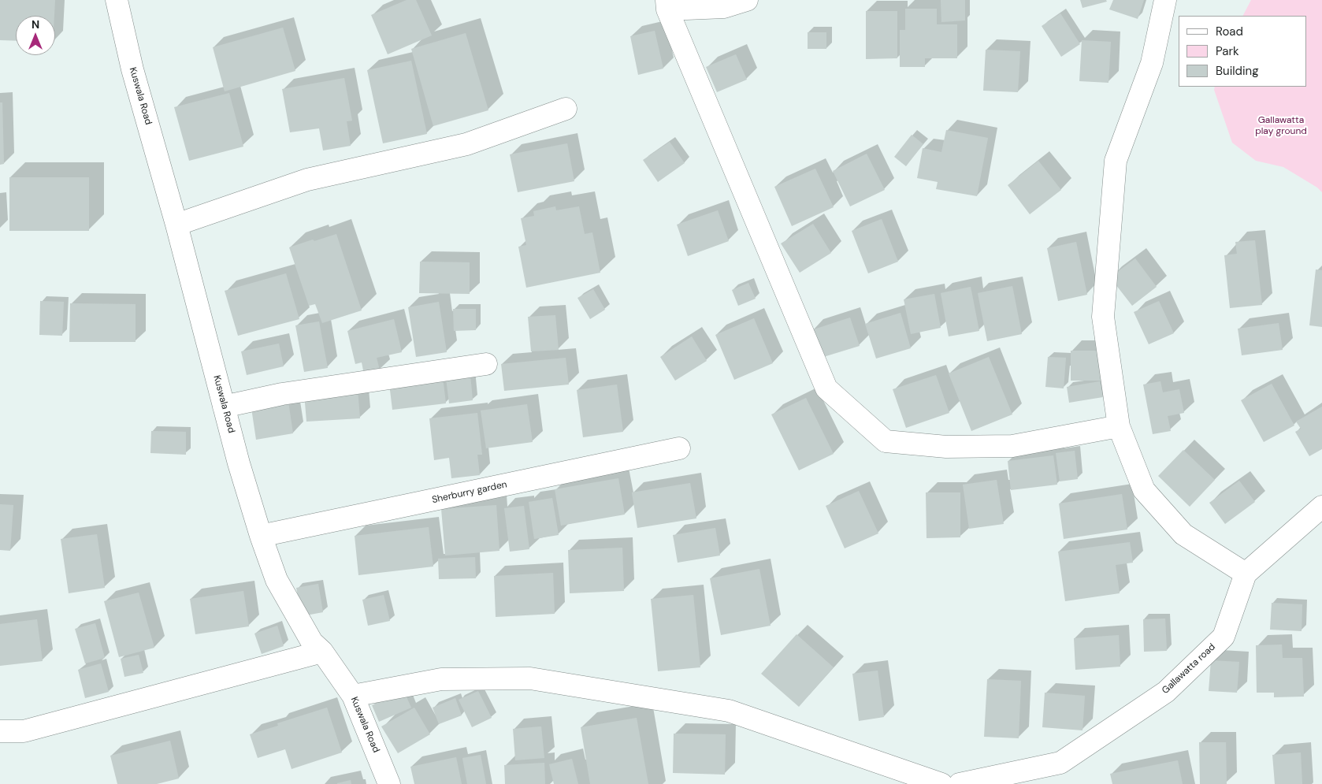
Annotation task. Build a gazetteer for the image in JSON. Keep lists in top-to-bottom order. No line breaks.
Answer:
{"streets":{"street":["Kuswala Road","Sherburry garden","Gallawatta road"]},"crossings":[["Kuswala Road","Sherburry garden"]],"parks":["Gallawatta play ground"],"legend":["Road","Park","Building"],"north":"top"}
